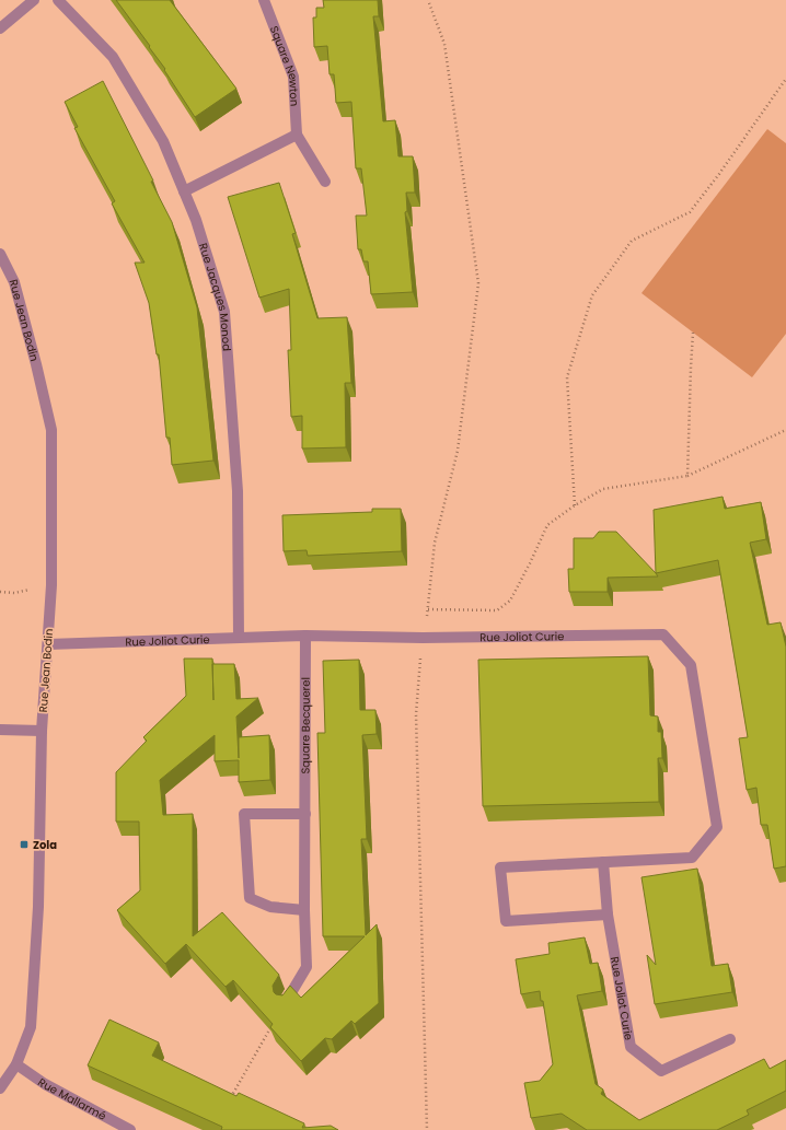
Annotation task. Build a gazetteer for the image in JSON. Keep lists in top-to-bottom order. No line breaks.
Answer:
{"streets":{"street":["Square Newton","Rue Jacques Monod","Rue Jean Bodin","Rue Joliot Curie","Square Becquerel","Rue Mallarmé"]},"crossings":[["Rue Jacques Monod","Rue Joliot Curie"],["Rue Jean Bodin","Rue Joliot Curie"],["Rue Jean Bodin","Rue Mallarmé"],["Rue Joliot Curie","Square Becquerel"]],"places":{"transit":["Zola"]}}
